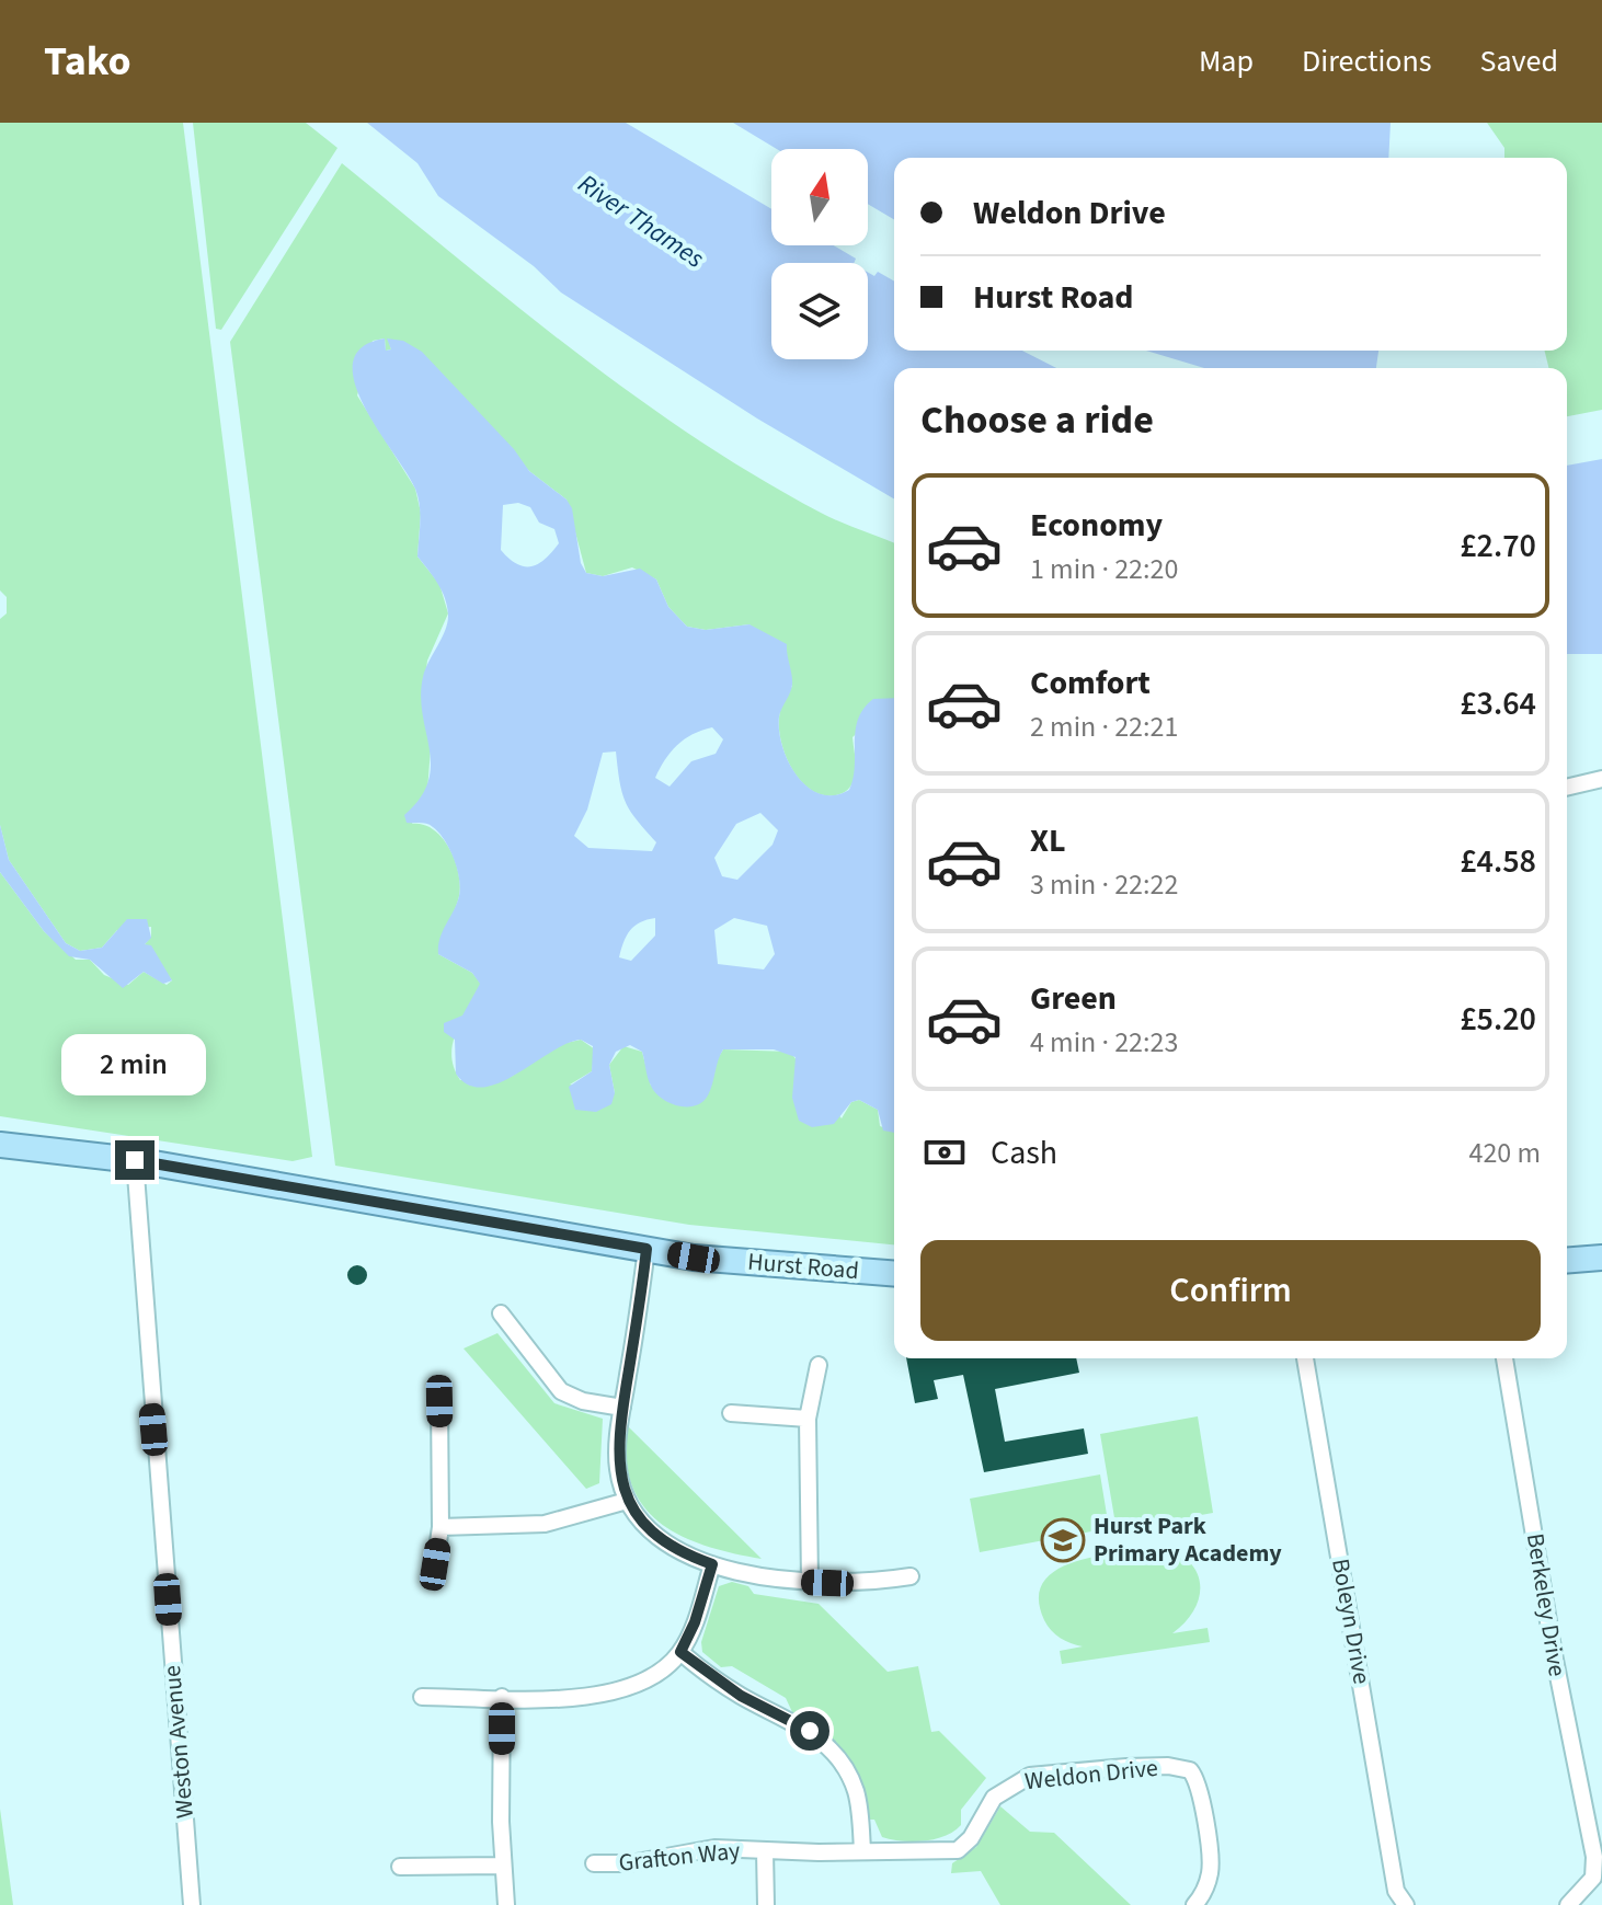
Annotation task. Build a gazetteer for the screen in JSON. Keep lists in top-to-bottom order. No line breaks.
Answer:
{"streets":{"main road":["Hurst Road"],"street":["Berkeley Drive","Boleyn Drive","Weston Avenue","Weldon Drive","Grafton Way"]},"crossings":[["Hurst Road","Weston Avenue"],["Weldon Drive","Grafton Way"]],"water":["River Thames"],"places":{"school or university":["Hurst Park Primary Academy"]},"north":"top","page":{"header":"Tako","nav":["Map","Directions","Saved"],"banner":["Weldon Drive","Hurst Road"],"heading":"Choose a ride","list":[{"name":"Economy","note":"1 min · 22:20","value":"£2.70"},{"name":"Comfort","note":"2 min · 22:21","value":"£3.64"},{"name":"XL","note":"3 min · 22:22","value":"£4.58"},{"name":"Green","note":"4 min · 22:23","value":"£5.20"}],"bubble":"2 min","pay":["Cash","420 m"],"buttons":"Confirm"}}
